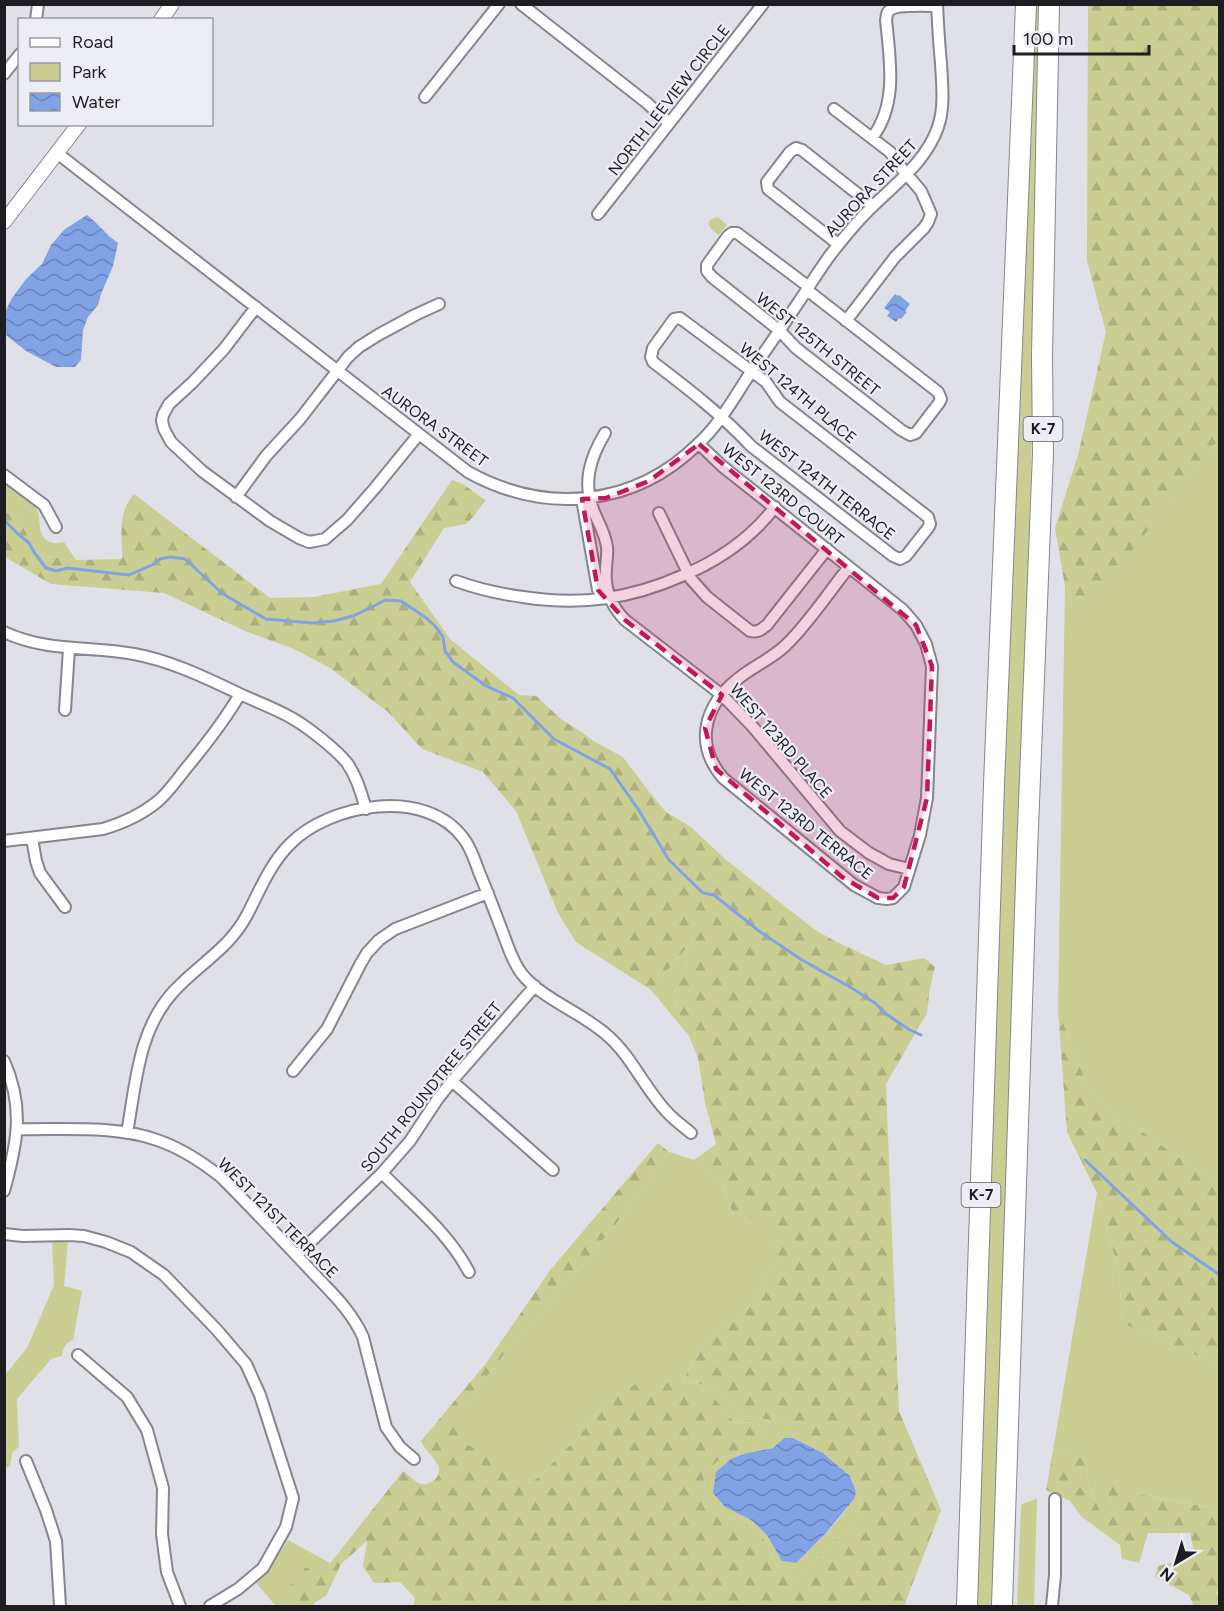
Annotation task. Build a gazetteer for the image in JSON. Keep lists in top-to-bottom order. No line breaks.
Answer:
{"streets":{"highway":["K-7"],"street":["NORTH LEEVIEW CIRCLE","AURORA STREET","WEST 125TH STREET","WEST 124TH PLACE","WEST 124TH TERRACE","WEST 123RD COURT","WEST 123RD PLACE","WEST 123RD TERRACE","SOUTH ROUNDTREE STREET","WEST 121ST TERRACE"]},"crossings":[["AURORA STREET","WEST 125TH STREET"],["AURORA STREET","WEST 124TH PLACE"],["AURORA STREET","WEST 124TH TERRACE"],["AURORA STREET","WEST 123RD COURT"],["AURORA STREET","WEST 123RD PLACE"],["WEST 124TH PLACE","WEST 124TH TERRACE"],["WEST 123RD COURT","WEST 123RD PLACE"],["WEST 123RD COURT","WEST 123RD TERRACE"],["WEST 123RD PLACE","WEST 123RD TERRACE"],["SOUTH ROUNDTREE STREET","WEST 121ST TERRACE"]],"legend":["Road","Park","Water"],"scale_bar":"100 m","north":"bottom left"}
